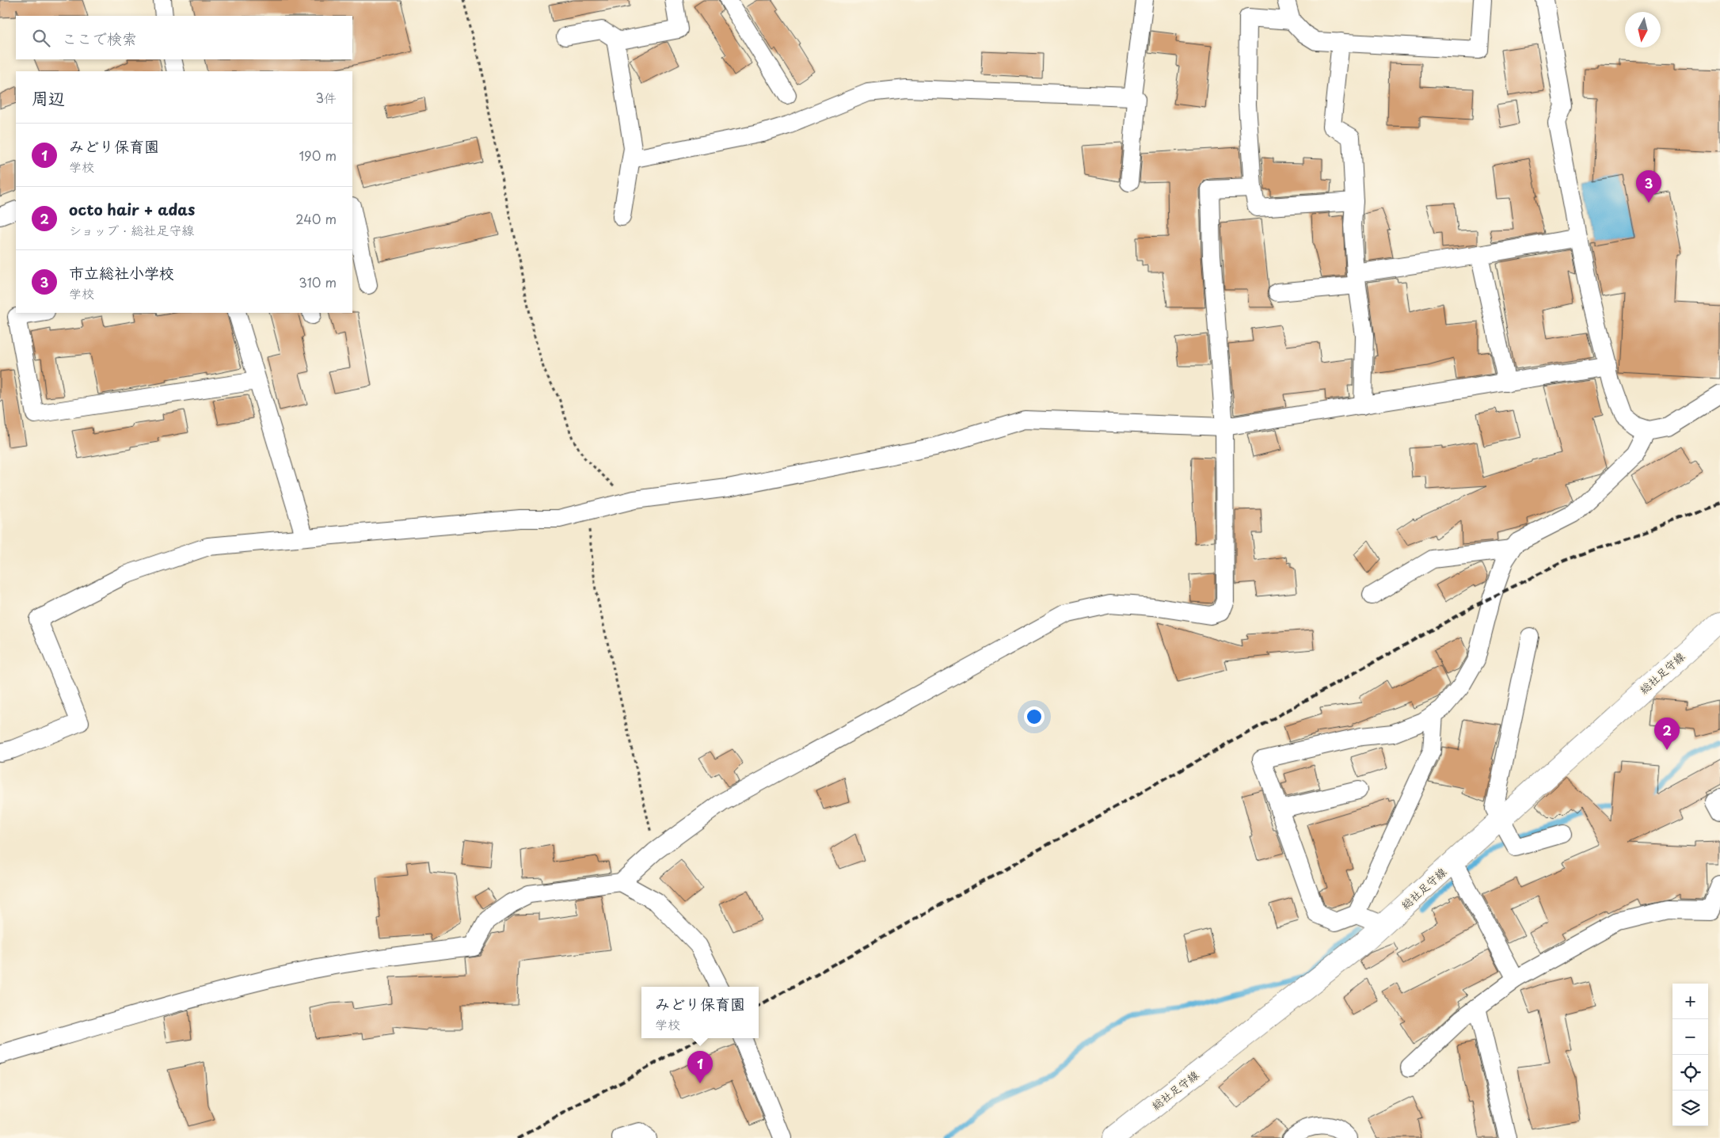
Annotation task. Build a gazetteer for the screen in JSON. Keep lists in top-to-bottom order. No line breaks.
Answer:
{"streets":{"main road":["総社足守線"]},"north":"bottom","page":{"search":"ここで検索","heading":["周辺","3件"],"list":[{"mark":"1","name":"みどり保育園","note":"学校","value":"190 m"},{"mark":"2","name":"octo hair + adas","note":"ショップ · 総社足守線","value":"240 m"},{"mark":"3","name":"市立総社小学校","note":"学校","value":"310 m"}],"pins":["3","2","1"],"map_buttons":["+","−"],"popup":["みどり保育園","学校"]}}
